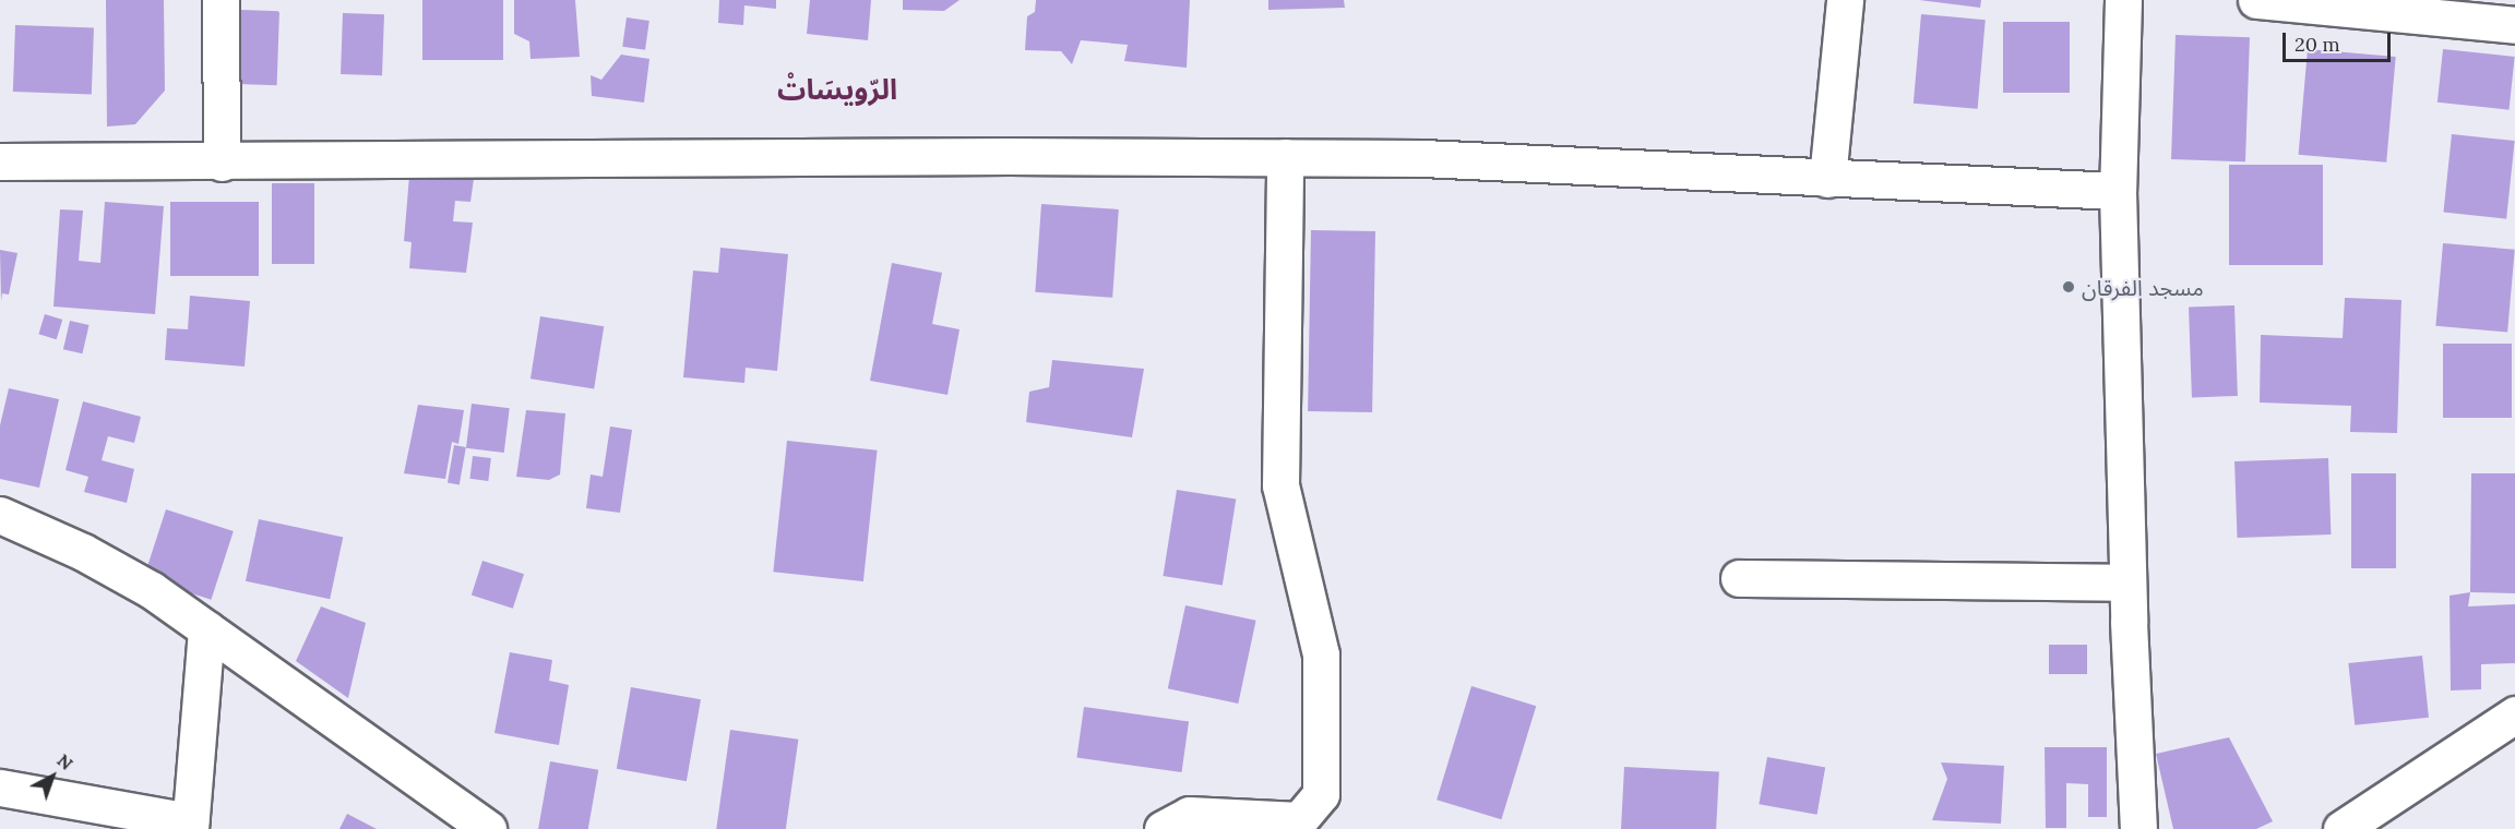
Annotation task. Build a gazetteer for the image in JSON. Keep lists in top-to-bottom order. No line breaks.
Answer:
{"districts":["الرّويسَاتْ"],"places":["مسجد الفرقان"],"scale_bar":"20 m","north":"top right"}
